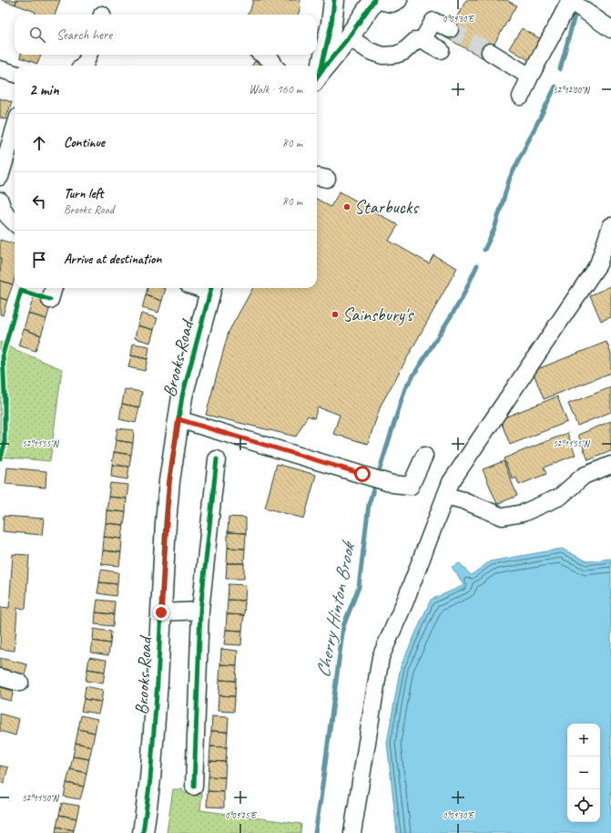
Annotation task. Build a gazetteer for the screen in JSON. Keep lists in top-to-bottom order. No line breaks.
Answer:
{"streets":{"main road":["Brooks Road"]},"water":["Cherry Hinton Brook"],"places":["Starbucks","Sainsbury's"],"page":{"search":"Search here","heading":["2 min","Walk · 160 m"],"list":[["Continue","80 m"],["Turn left","Brooks Road","80 m"],"Arrive at destination"],"map_buttons":["+","−"]},"coordinates":["0°09'30\"E","52°12'00\"N","52°11'55\"N","52°11'50\"N","0°09'25\"E"]}
